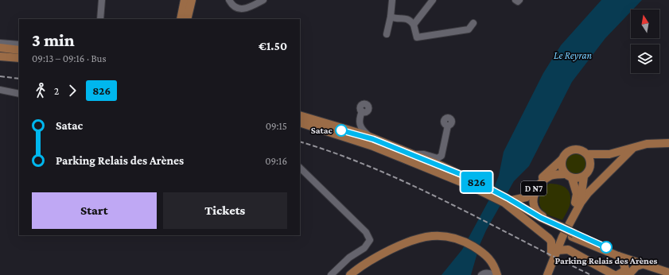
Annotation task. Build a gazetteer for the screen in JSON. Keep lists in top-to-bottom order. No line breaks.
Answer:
{"streets":{"main road":["D N7"]},"water":["Le Reyran"],"places":["Satac","Parking Relais des Arènes"],"lines":["bus line 826"],"north":"top","page":{"on_map":"826","heading":["3 min","09:13 – 09:16 · Bus","€1.50"],"legs":["2","826"],"list":[{"name":"Satac","value":"09:15"},{"name":"Parking Relais des Arènes","value":"09:16"}],"buttons":["Start","Tickets"]}}
